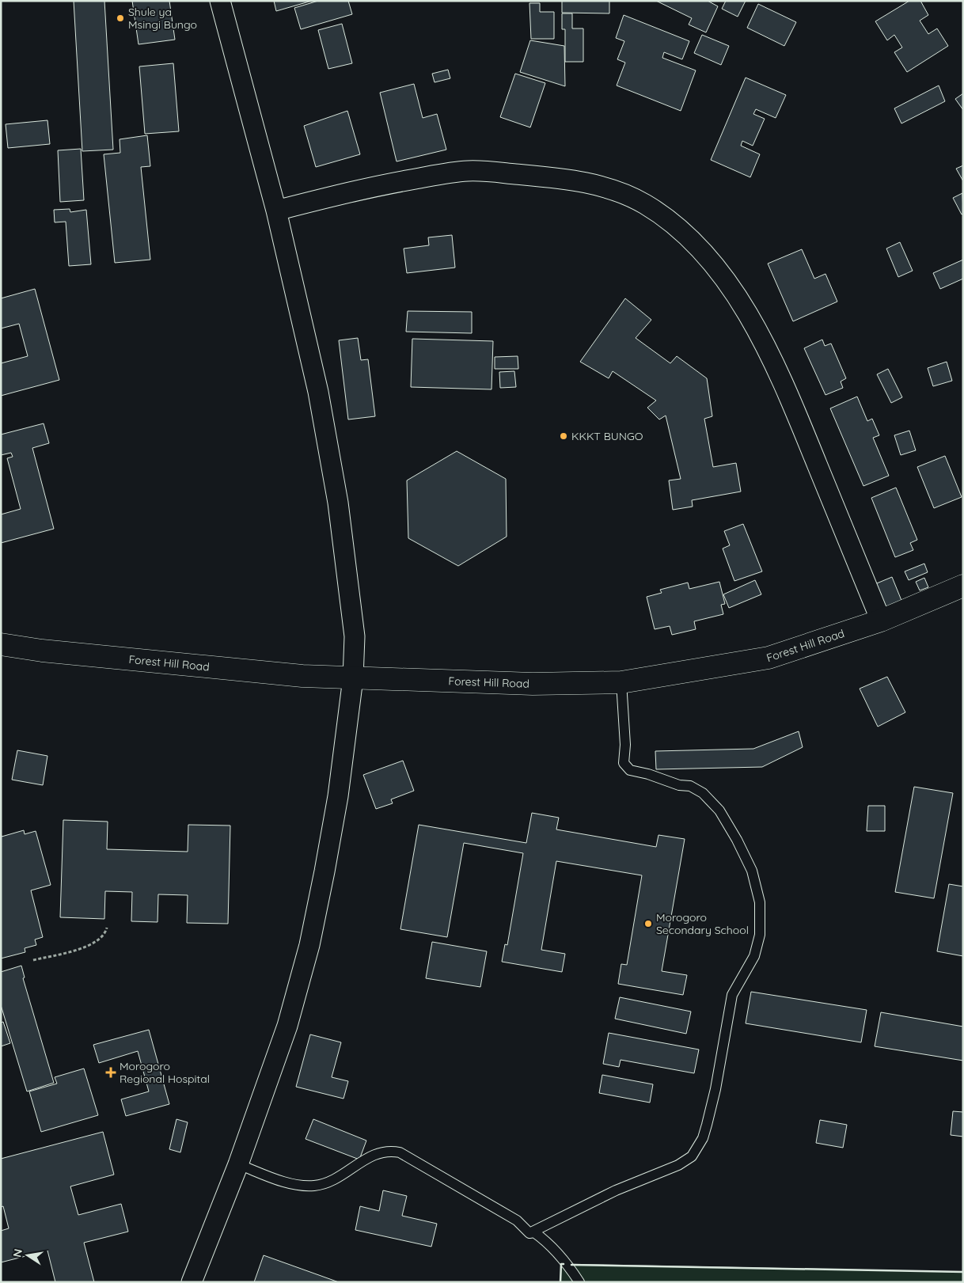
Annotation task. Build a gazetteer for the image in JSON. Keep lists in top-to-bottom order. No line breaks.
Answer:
{"streets":{"street":["Forest Hill Road"]},"places":{"other":["Shule ya Msingi Bungo","KKKT BUNGO","Morogoro Secondary School"],"health":["Morogoro Regional Hospital"]},"north":"left"}
